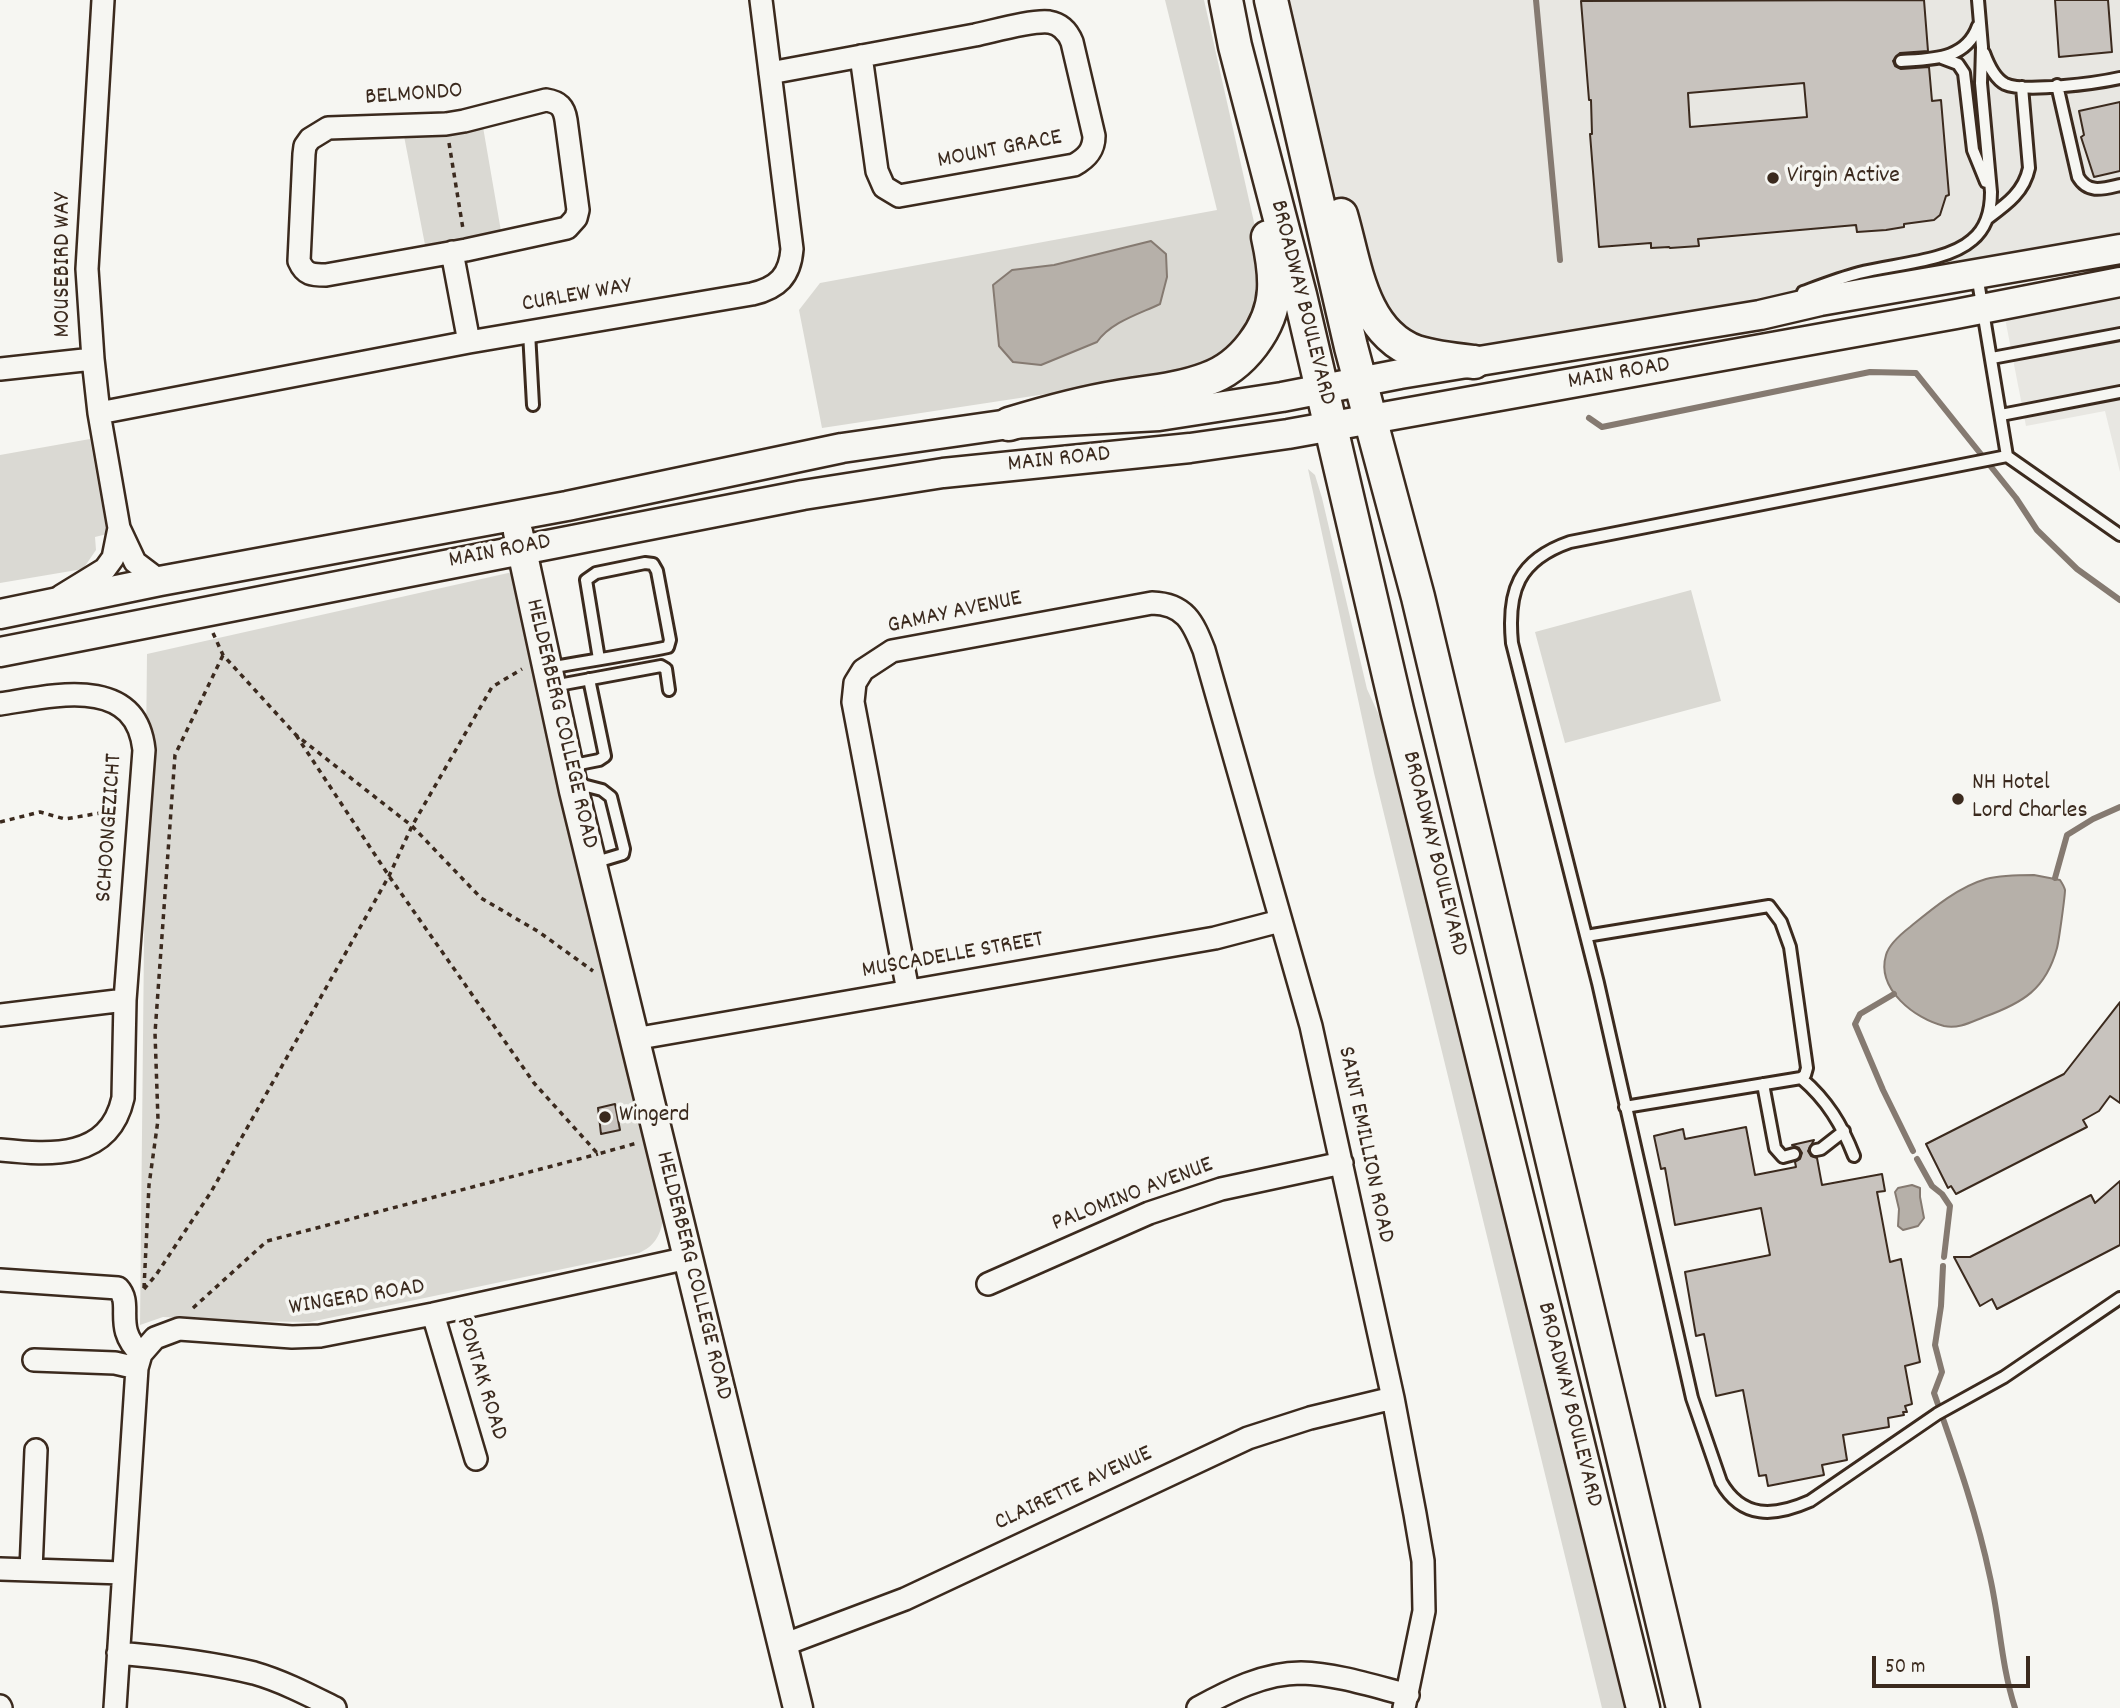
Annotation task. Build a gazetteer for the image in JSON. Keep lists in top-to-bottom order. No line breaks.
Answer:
{"streets":{"main road":["BROADWAY BOULEVARD","MAIN ROAD","HELDERBERG COLLEGE ROAD"],"street":["BELMONDO","MOUNT GRACE","MOUSEBIRD WAY","CURLEW WAY","GAMAY AVENUE","SCHOONGEZICHT","MUSCADELLE STREET","SAINT EMILLION ROAD","PALOMINO AVENUE","WINGERD ROAD","PONTAK ROAD","CLAIRETTE AVENUE"]},"crossings":[["MOUNT GRACE","CURLEW WAY"],["MOUSEBIRD WAY","CURLEW WAY"],["MOUSEBIRD WAY","MAIN ROAD"],["BROADWAY BOULEVARD","MAIN ROAD"],["MAIN ROAD","HELDERBERG COLLEGE ROAD"],["GAMAY AVENUE","MUSCADELLE STREET"],["GAMAY AVENUE","SAINT EMILLION ROAD"],["HELDERBERG COLLEGE ROAD","MUSCADELLE STREET"],["HELDERBERG COLLEGE ROAD","WINGERD ROAD"],["HELDERBERG COLLEGE ROAD","CLAIRETTE AVENUE"],["MUSCADELLE STREET","SAINT EMILLION ROAD"],["SAINT EMILLION ROAD","PALOMINO AVENUE"],["SAINT EMILLION ROAD","CLAIRETTE AVENUE"],["WINGERD ROAD","PONTAK ROAD"]],"places":["Virgin Active","NH Hotel Lord Charles","Wingerd"],"scale_bar":"50 m"}
